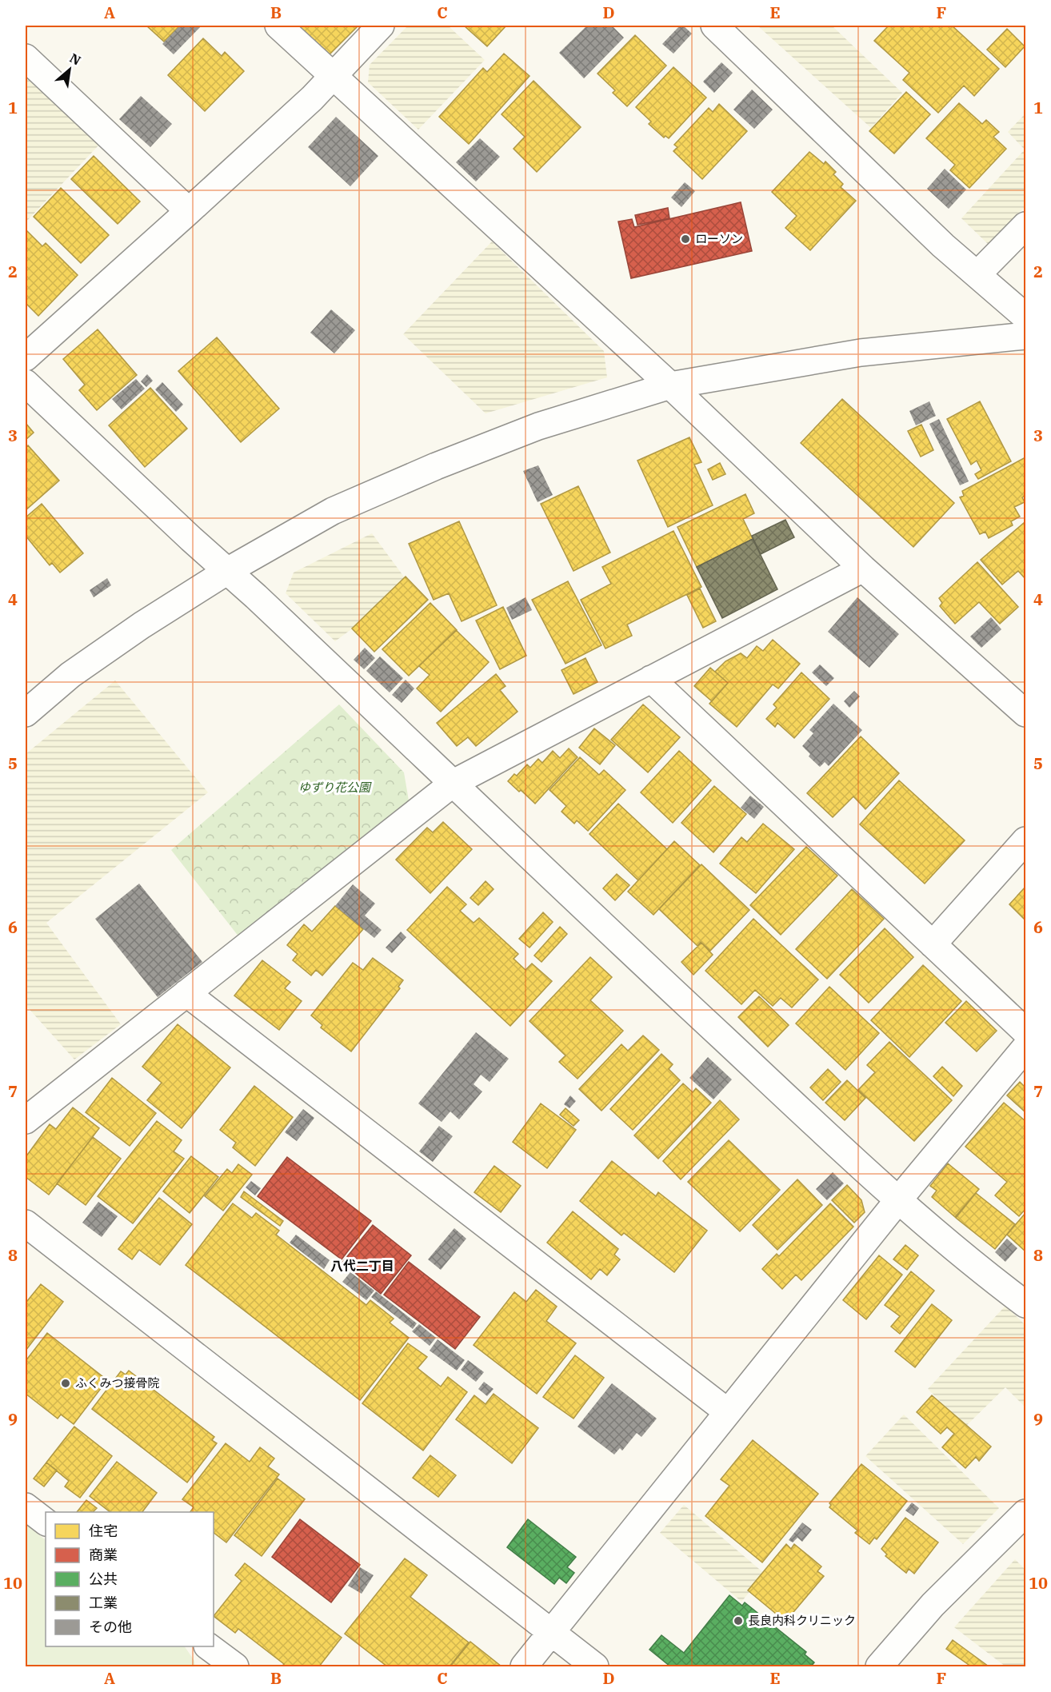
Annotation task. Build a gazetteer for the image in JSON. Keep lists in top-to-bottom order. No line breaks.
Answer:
{"districts":["八代二丁目"],"parks":["ゆずり花公園"],"places":["ローソン","ふくみつ接骨院","長良内科クリニック"],"legend":["住宅","商業","公共","工業","その他"],"north":"top right","grid":{"columns":["A","B","C","D","E","F"],"rows":["1","2","3","4","5","6","7","8","9","10"]}}
